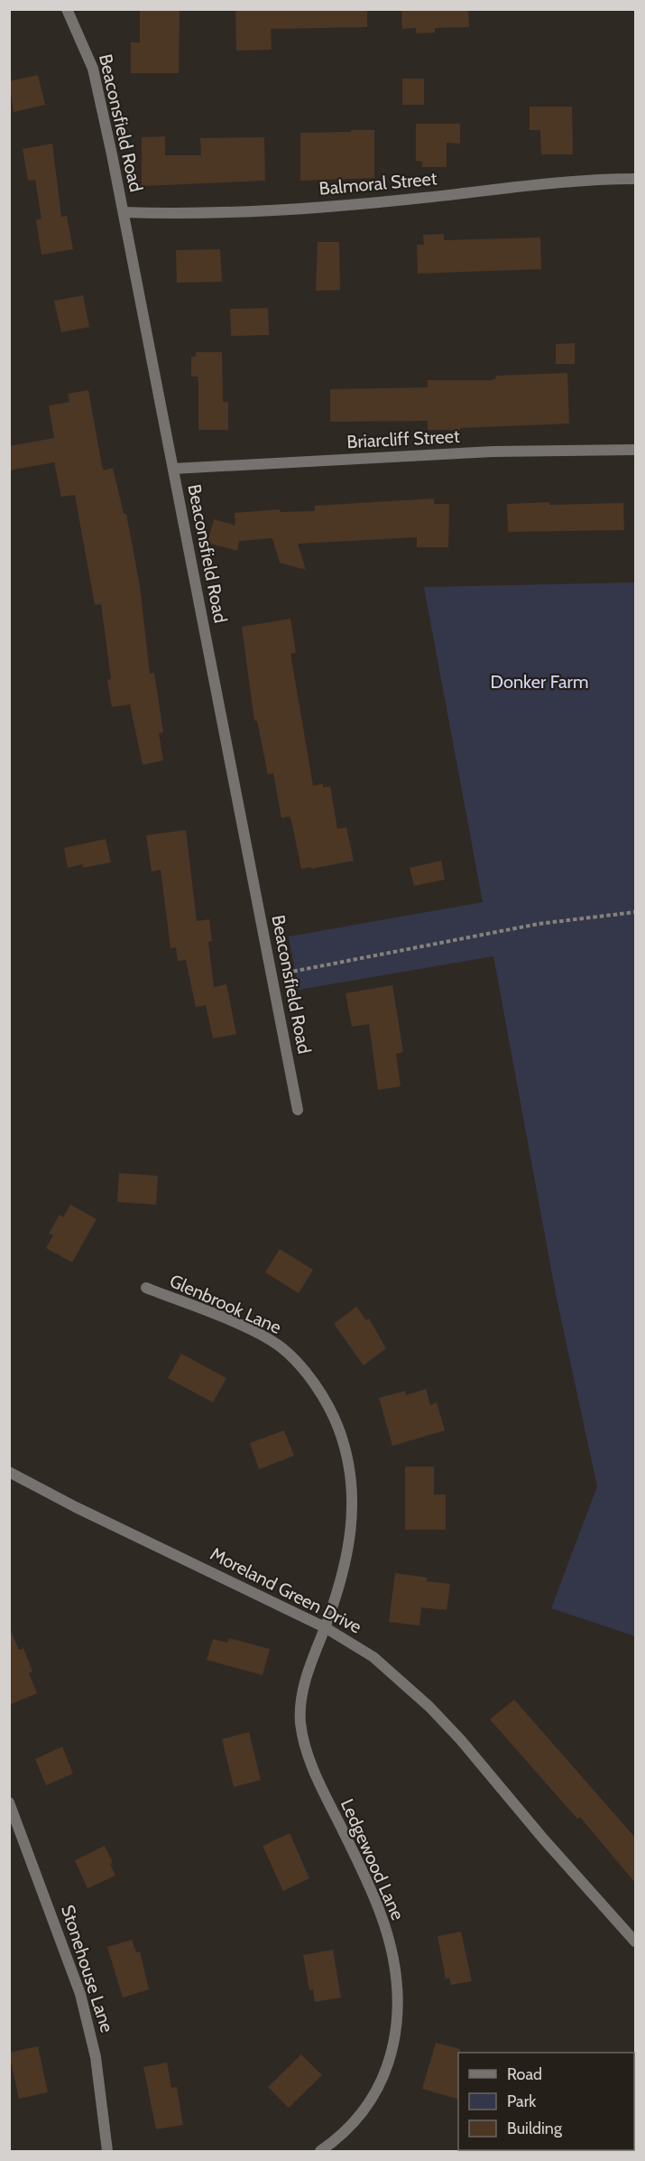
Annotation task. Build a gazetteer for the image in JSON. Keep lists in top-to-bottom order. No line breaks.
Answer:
{"streets":{"street":["Beaconsfield Road","Balmoral Street","Briarcliff Street","Glenbrook Lane","Moreland Green Drive","Ledgewood Lane","Stonehouse Lane"]},"crossings":[["Beaconsfield Road","Balmoral Street"],["Beaconsfield Road","Briarcliff Street"],["Glenbrook Lane","Moreland Green Drive"],["Glenbrook Lane","Ledgewood Lane"],["Moreland Green Drive","Ledgewood Lane"]],"parks":["Donker Farm"],"legend":["Road","Park","Building"]}
